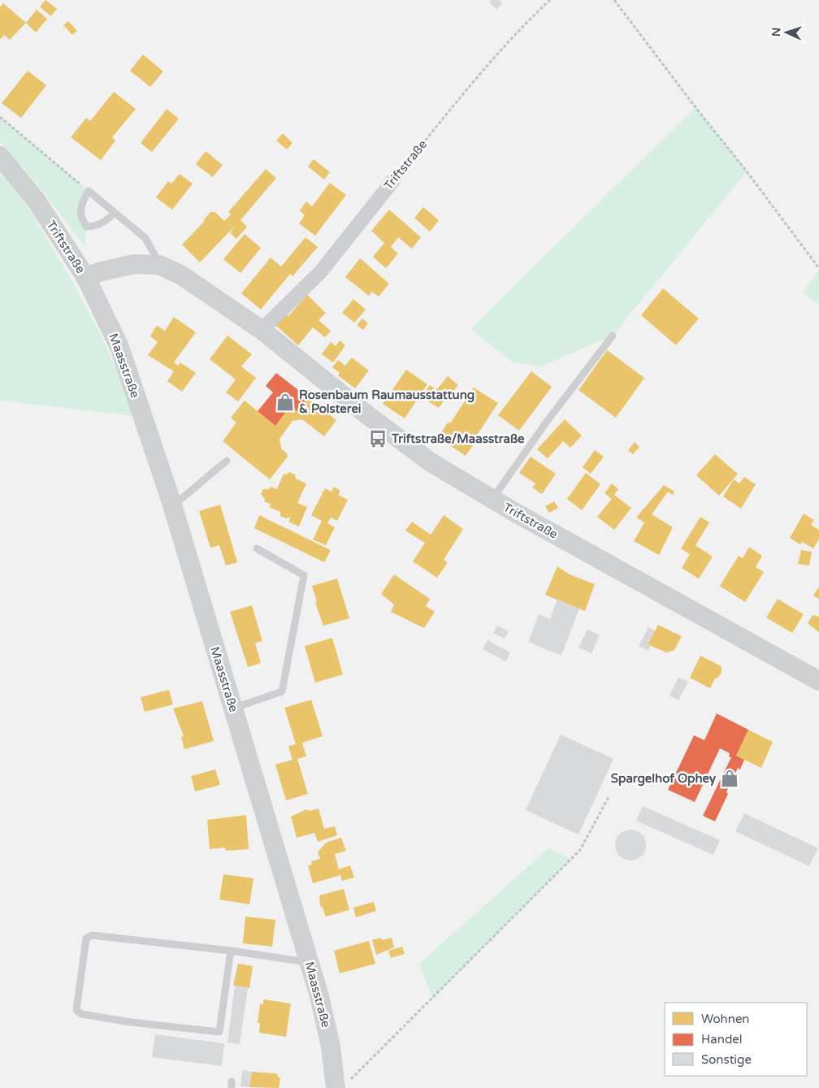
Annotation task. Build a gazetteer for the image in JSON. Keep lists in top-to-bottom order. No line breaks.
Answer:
{"streets":{"street":["Triftstraße","Maasstraße"]},"crossings":[["Triftstraße","Maasstraße"]],"places":{"shop":["Rosenbaum Raumausstattung & Polsterei","Spargelhof Ophey"],"bus stop":["Triftstraße/Maasstraße"]},"legend":["Wohnen","Handel","Sonstige"],"north":"left"}
